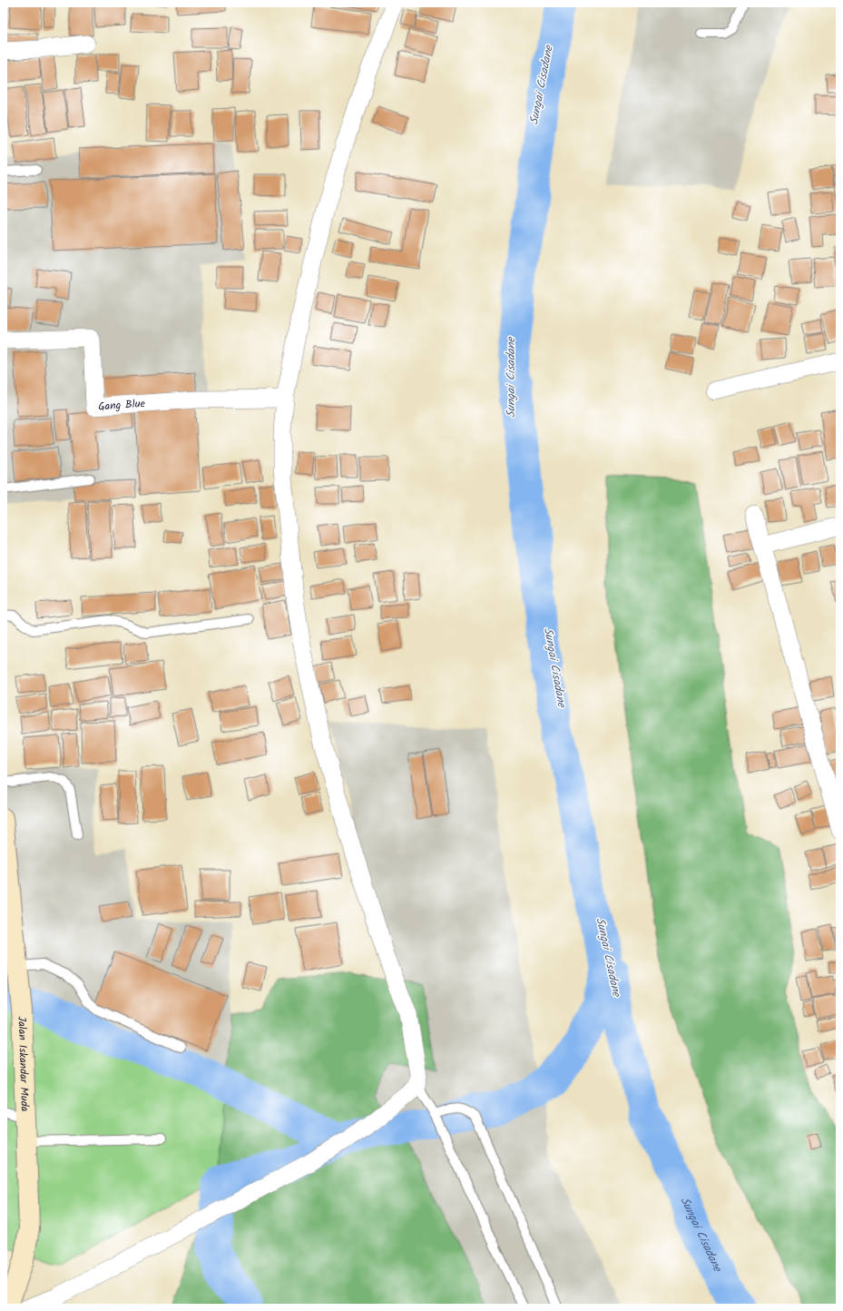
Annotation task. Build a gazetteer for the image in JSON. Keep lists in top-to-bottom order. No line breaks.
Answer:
{"streets":{"street":["Gang Blue","Jalan Iskandar Muda"]},"water":["Sungai Cisadane"]}
